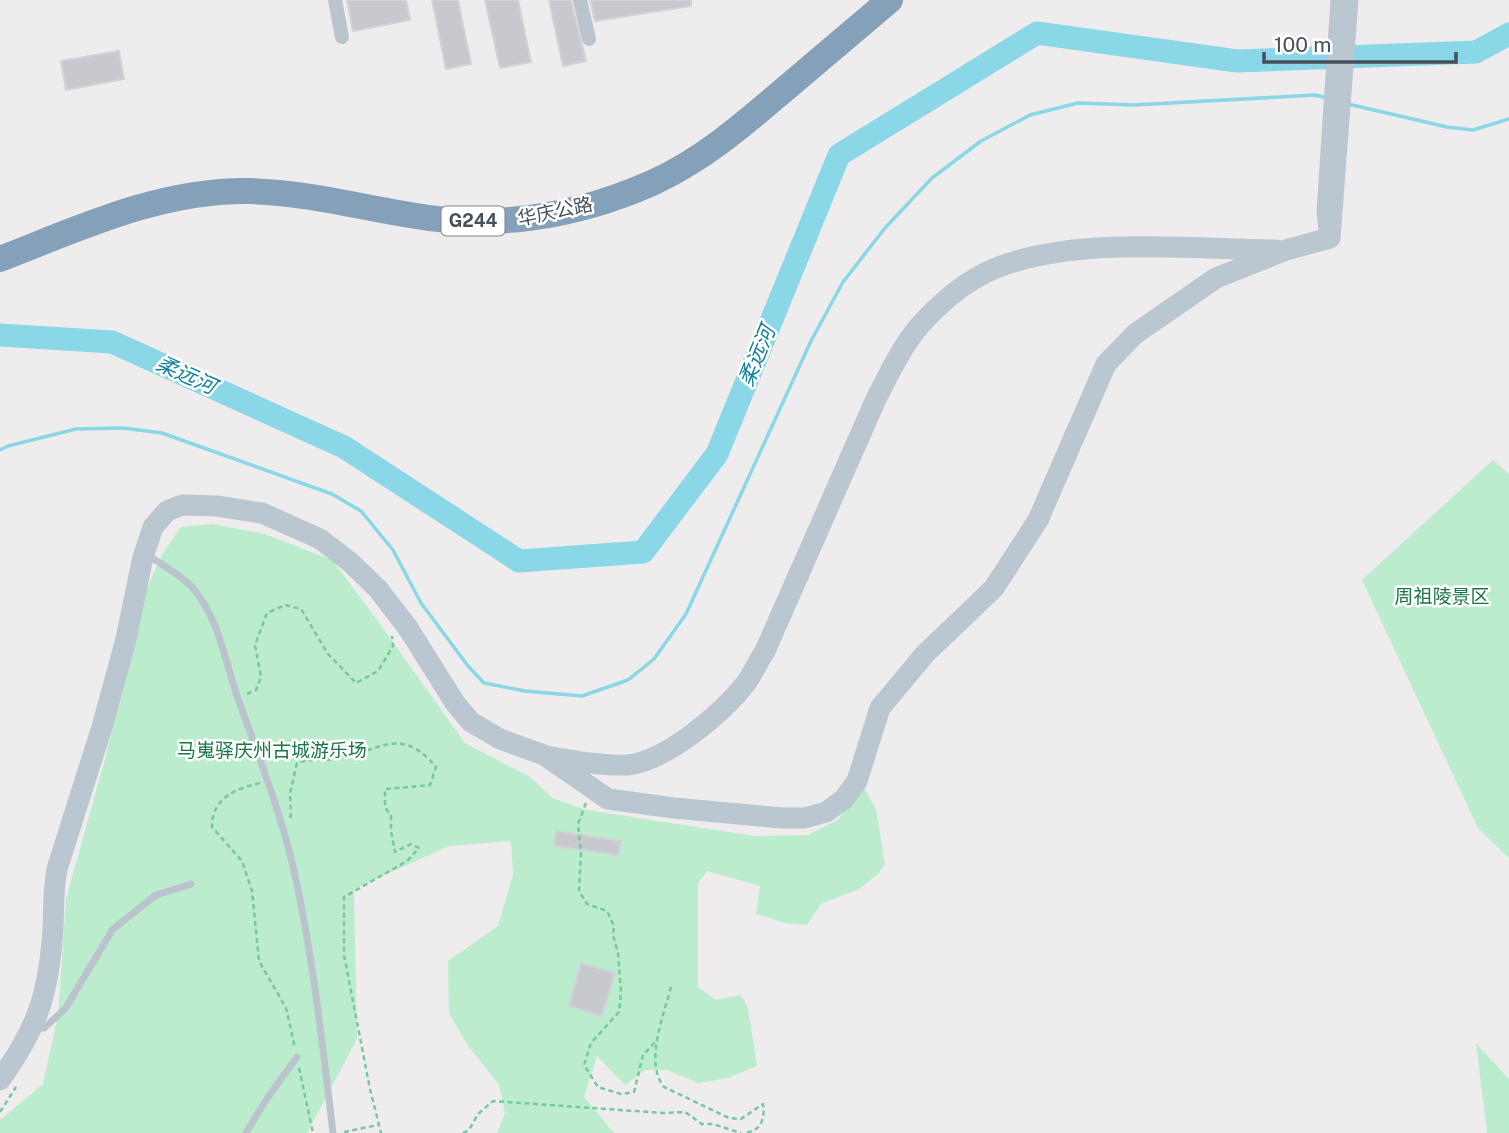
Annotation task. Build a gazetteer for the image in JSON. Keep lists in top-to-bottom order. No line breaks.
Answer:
{"streets":{"highway":["华庆公路","G244"]},"water":["柔远河"],"parks":["周祖陵景区","马嵬驿庆州古城游乐场"],"scale_bar":"100 m"}
